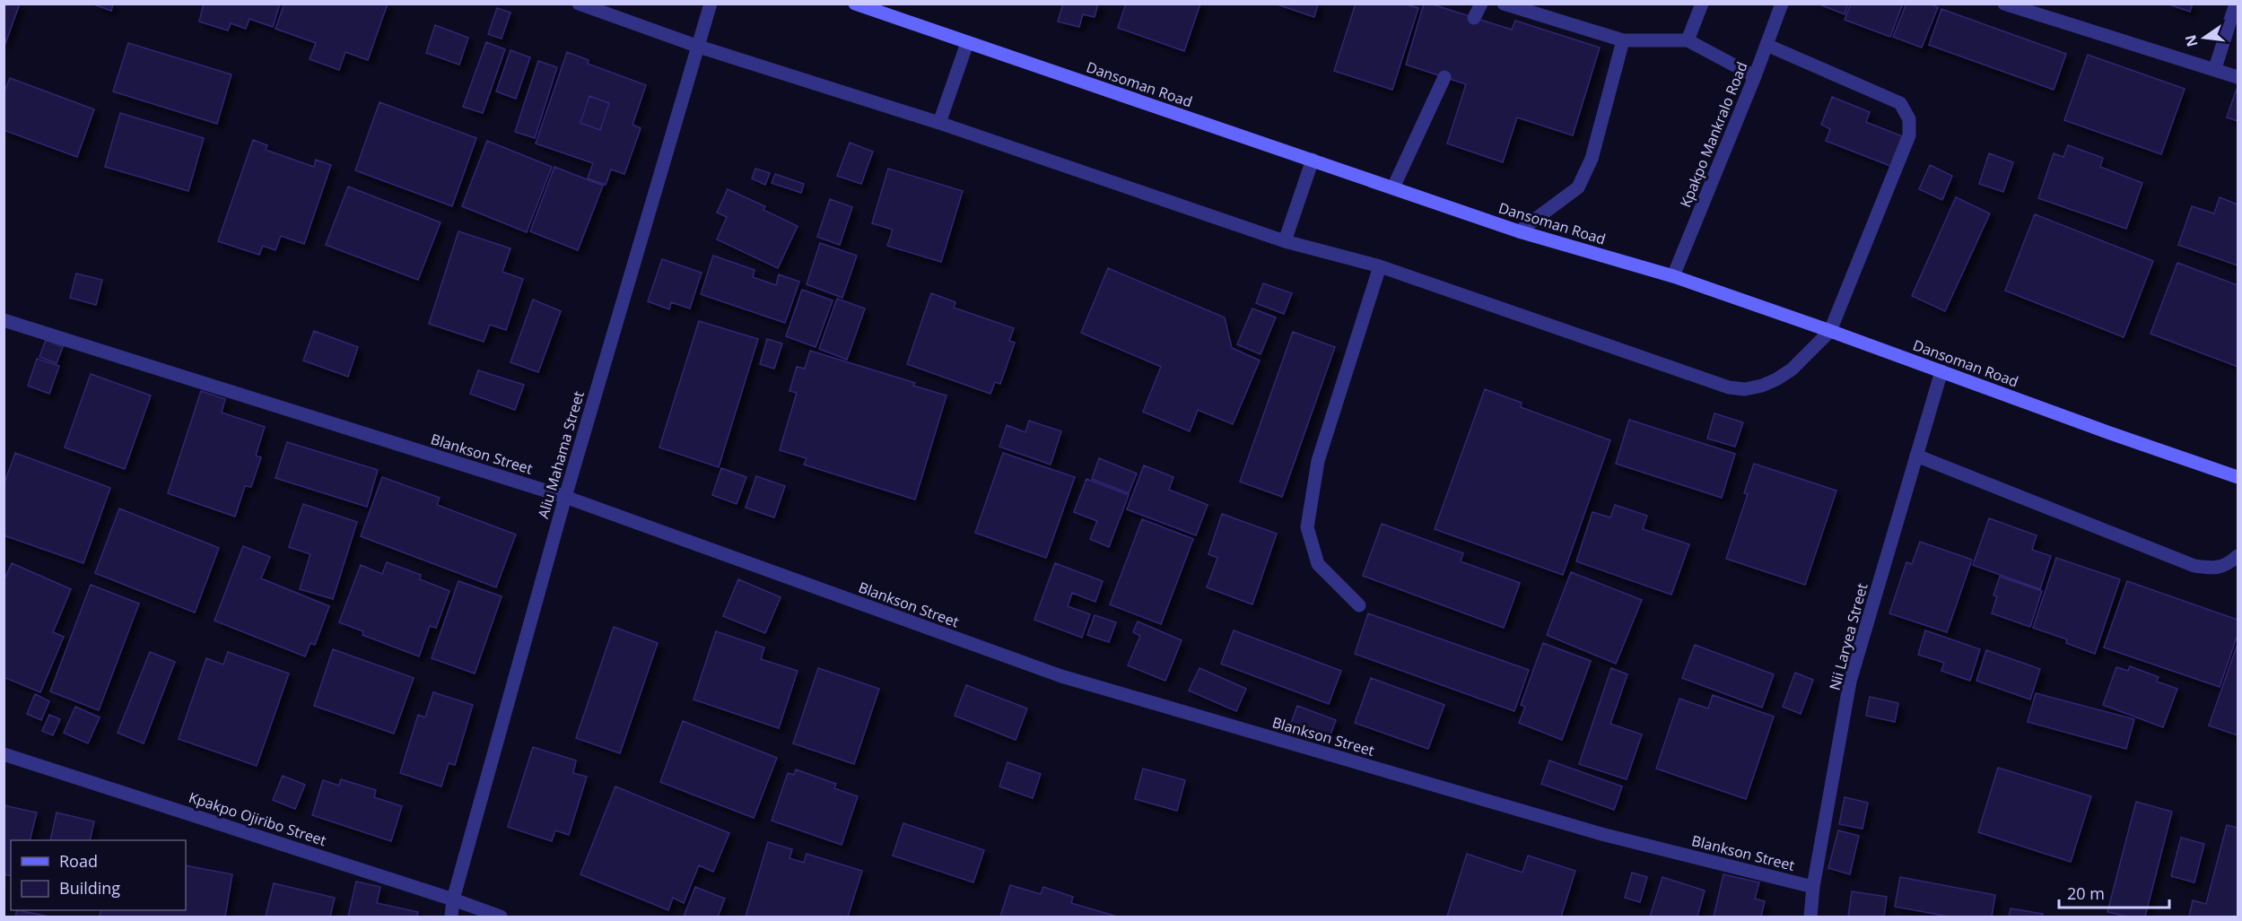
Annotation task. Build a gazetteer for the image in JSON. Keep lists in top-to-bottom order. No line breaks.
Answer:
{"streets":{"main road":["Dansoman Road"],"street":["Kpakpo Mankralo Road","Blankson Street","Aliu Mahama Street","Nii Laryea Street","Kpakpo Ojiribo Street"]},"crossings":[["Dansoman Road","Kpakpo Mankralo Road"],["Dansoman Road","Nii Laryea Street"],["Blankson Street","Aliu Mahama Street"],["Blankson Street","Nii Laryea Street"],["Aliu Mahama Street","Kpakpo Ojiribo Street"]],"legend":["Road","Building"],"scale_bar":"20 m","north":"left"}
